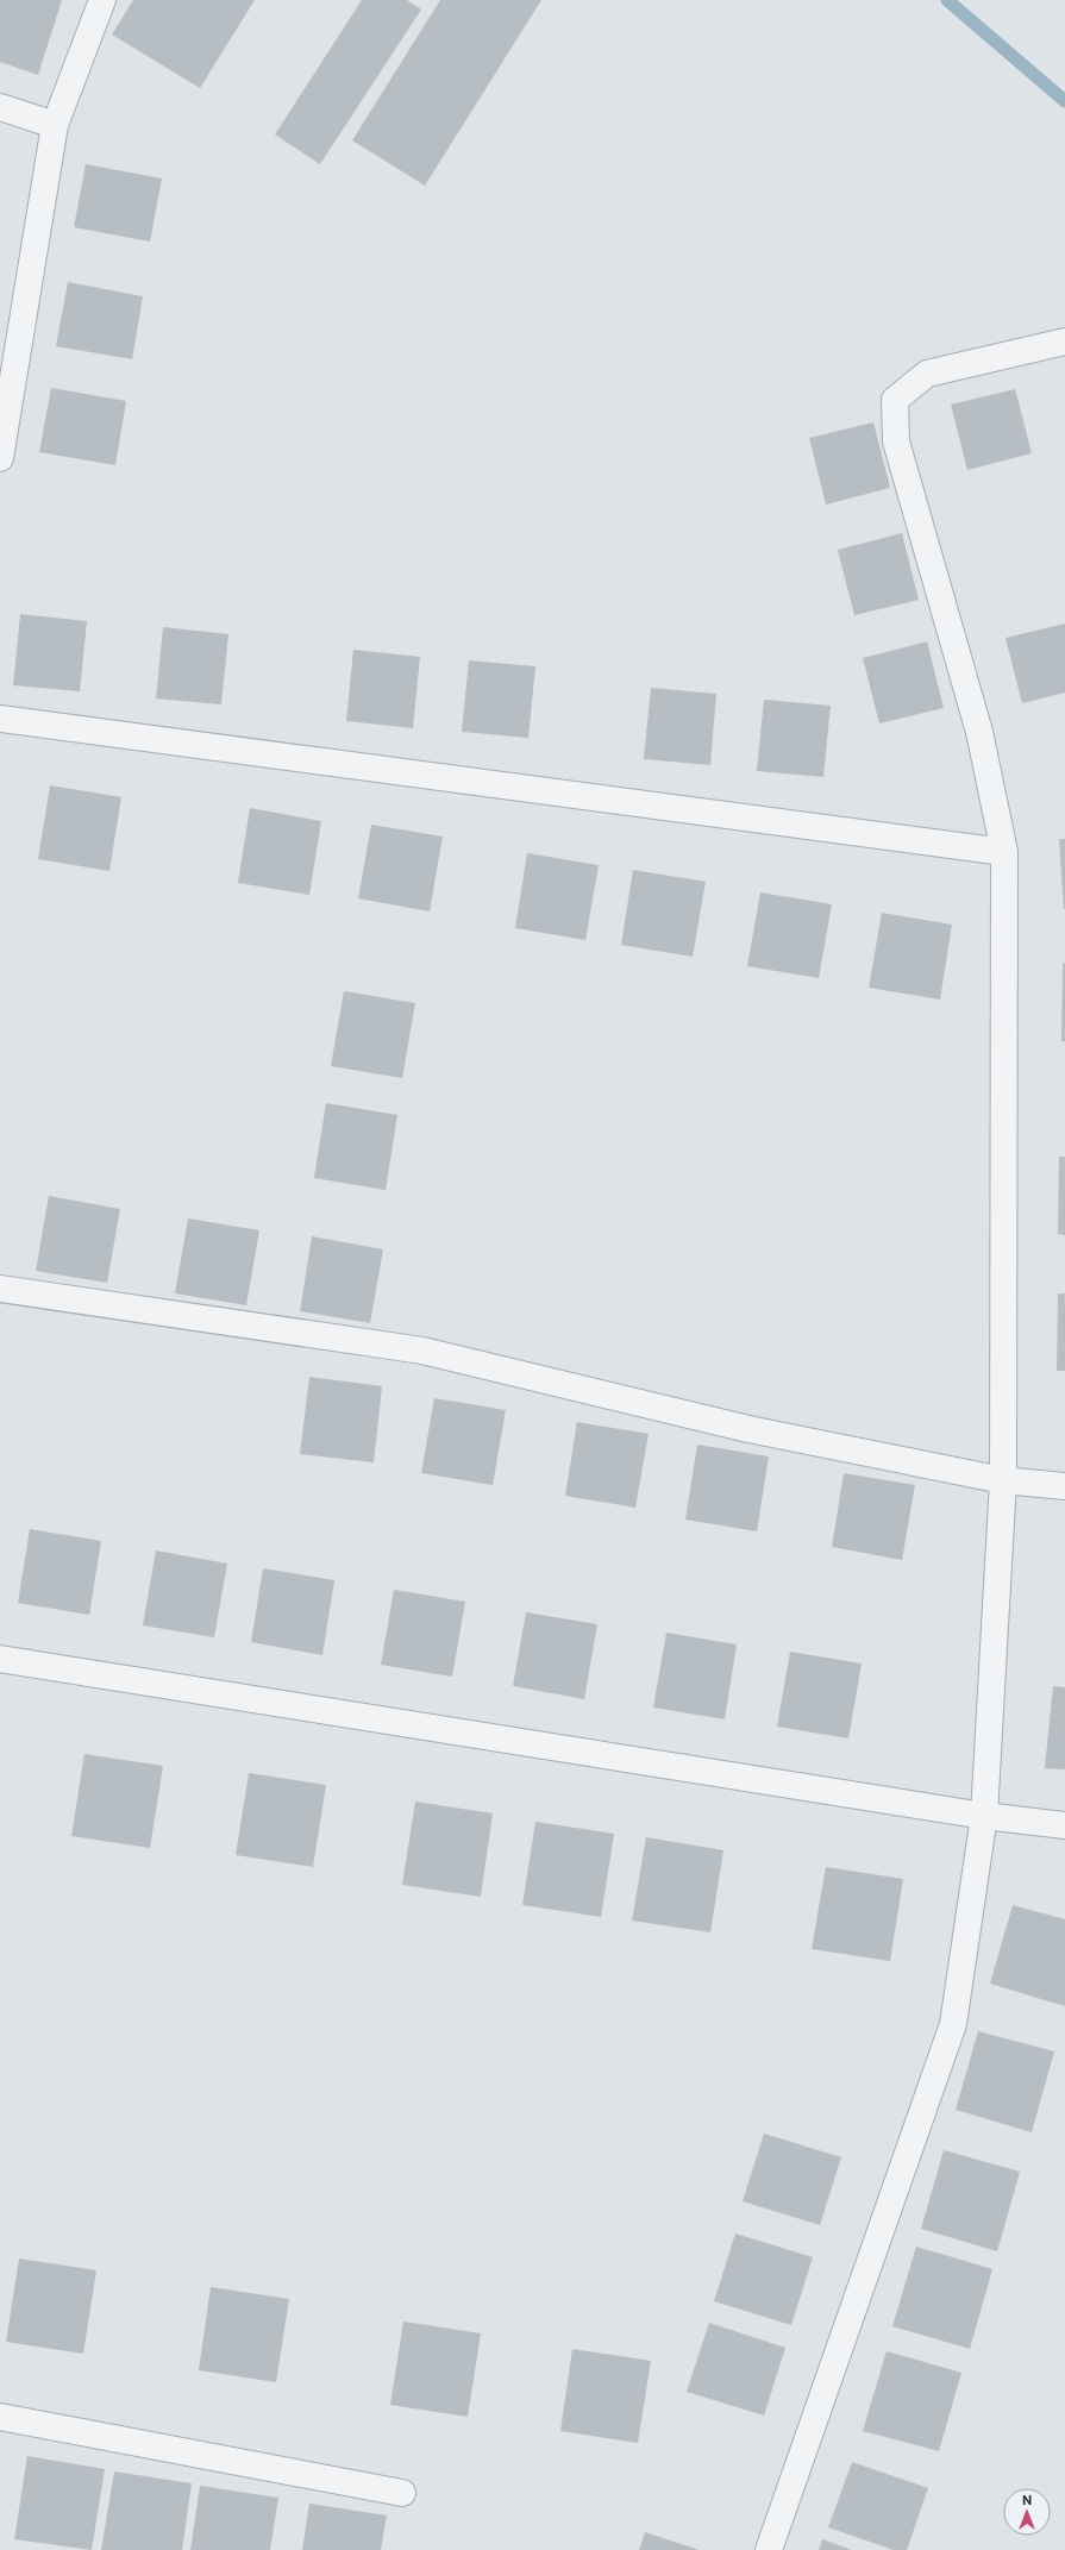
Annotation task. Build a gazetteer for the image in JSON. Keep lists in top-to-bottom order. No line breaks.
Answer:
{"north":"top"}
